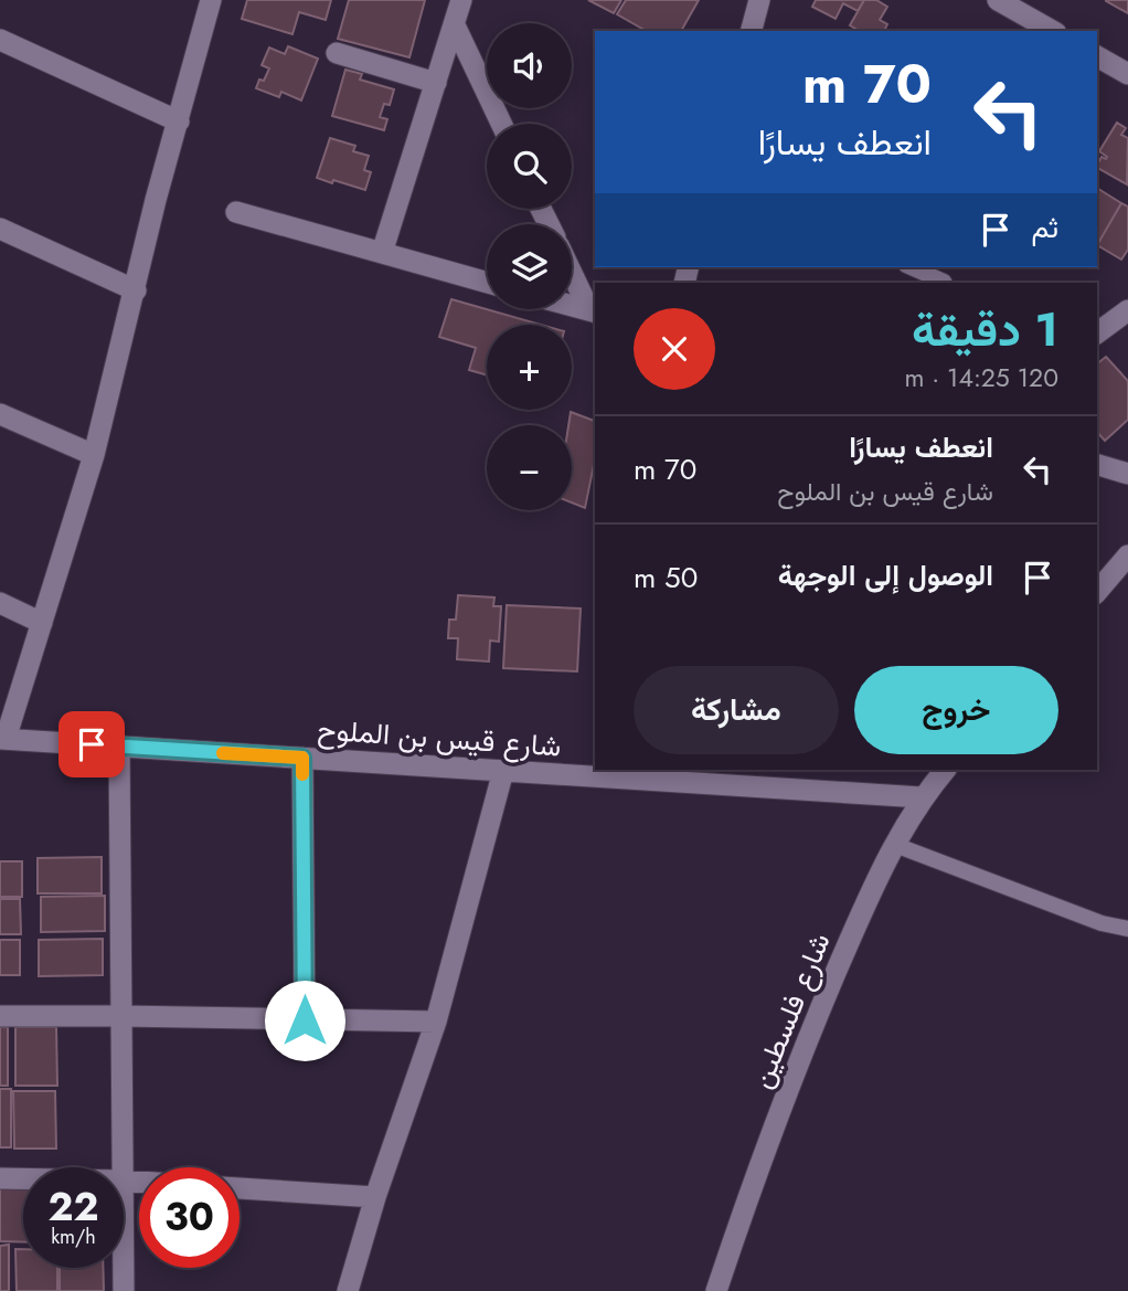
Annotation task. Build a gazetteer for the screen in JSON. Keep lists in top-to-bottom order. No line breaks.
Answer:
{"streets":{"street":["شارع قيس بن الملوح","شارع فلسطين"]},"crossings":[["شارع قيس بن الملوح","شارع فلسطين"]],"page":{"map_buttons":["+","−"],"turn":["70 m","انعطف يسارًا"],"then":"ثم","heading":["1 دقيقة","120 m · 14:25"],"list":[{"name":"انعطف يسارًا","note":"شارع قيس بن الملوح","value":"70 m"},{"name":"الوصول إلى الوجهة","value":"50 m"}],"buttons":["خروج","مشاركة"],"speed":"22 km/h","limit":"30"}}
